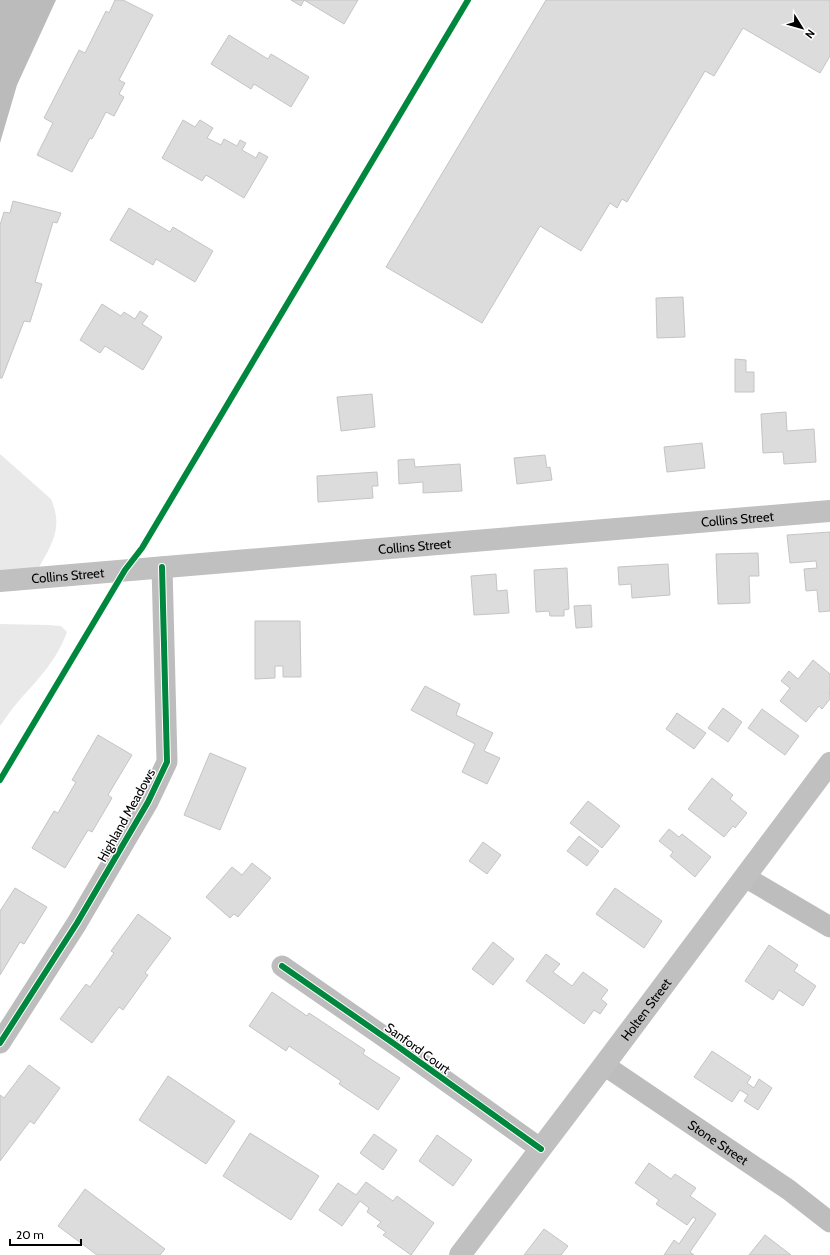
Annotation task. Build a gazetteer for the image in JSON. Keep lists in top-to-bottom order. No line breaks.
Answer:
{"streets":{"main road":["Collins Street","Holten Street"],"street":["Highland Meadows","Sanford Court","Stone Street"]},"crossings":[["Collins Street","Highland Meadows"],["Holten Street","Sanford Court"],["Holten Street","Stone Street"]],"scale_bar":"20 m","north":"bottom right"}
